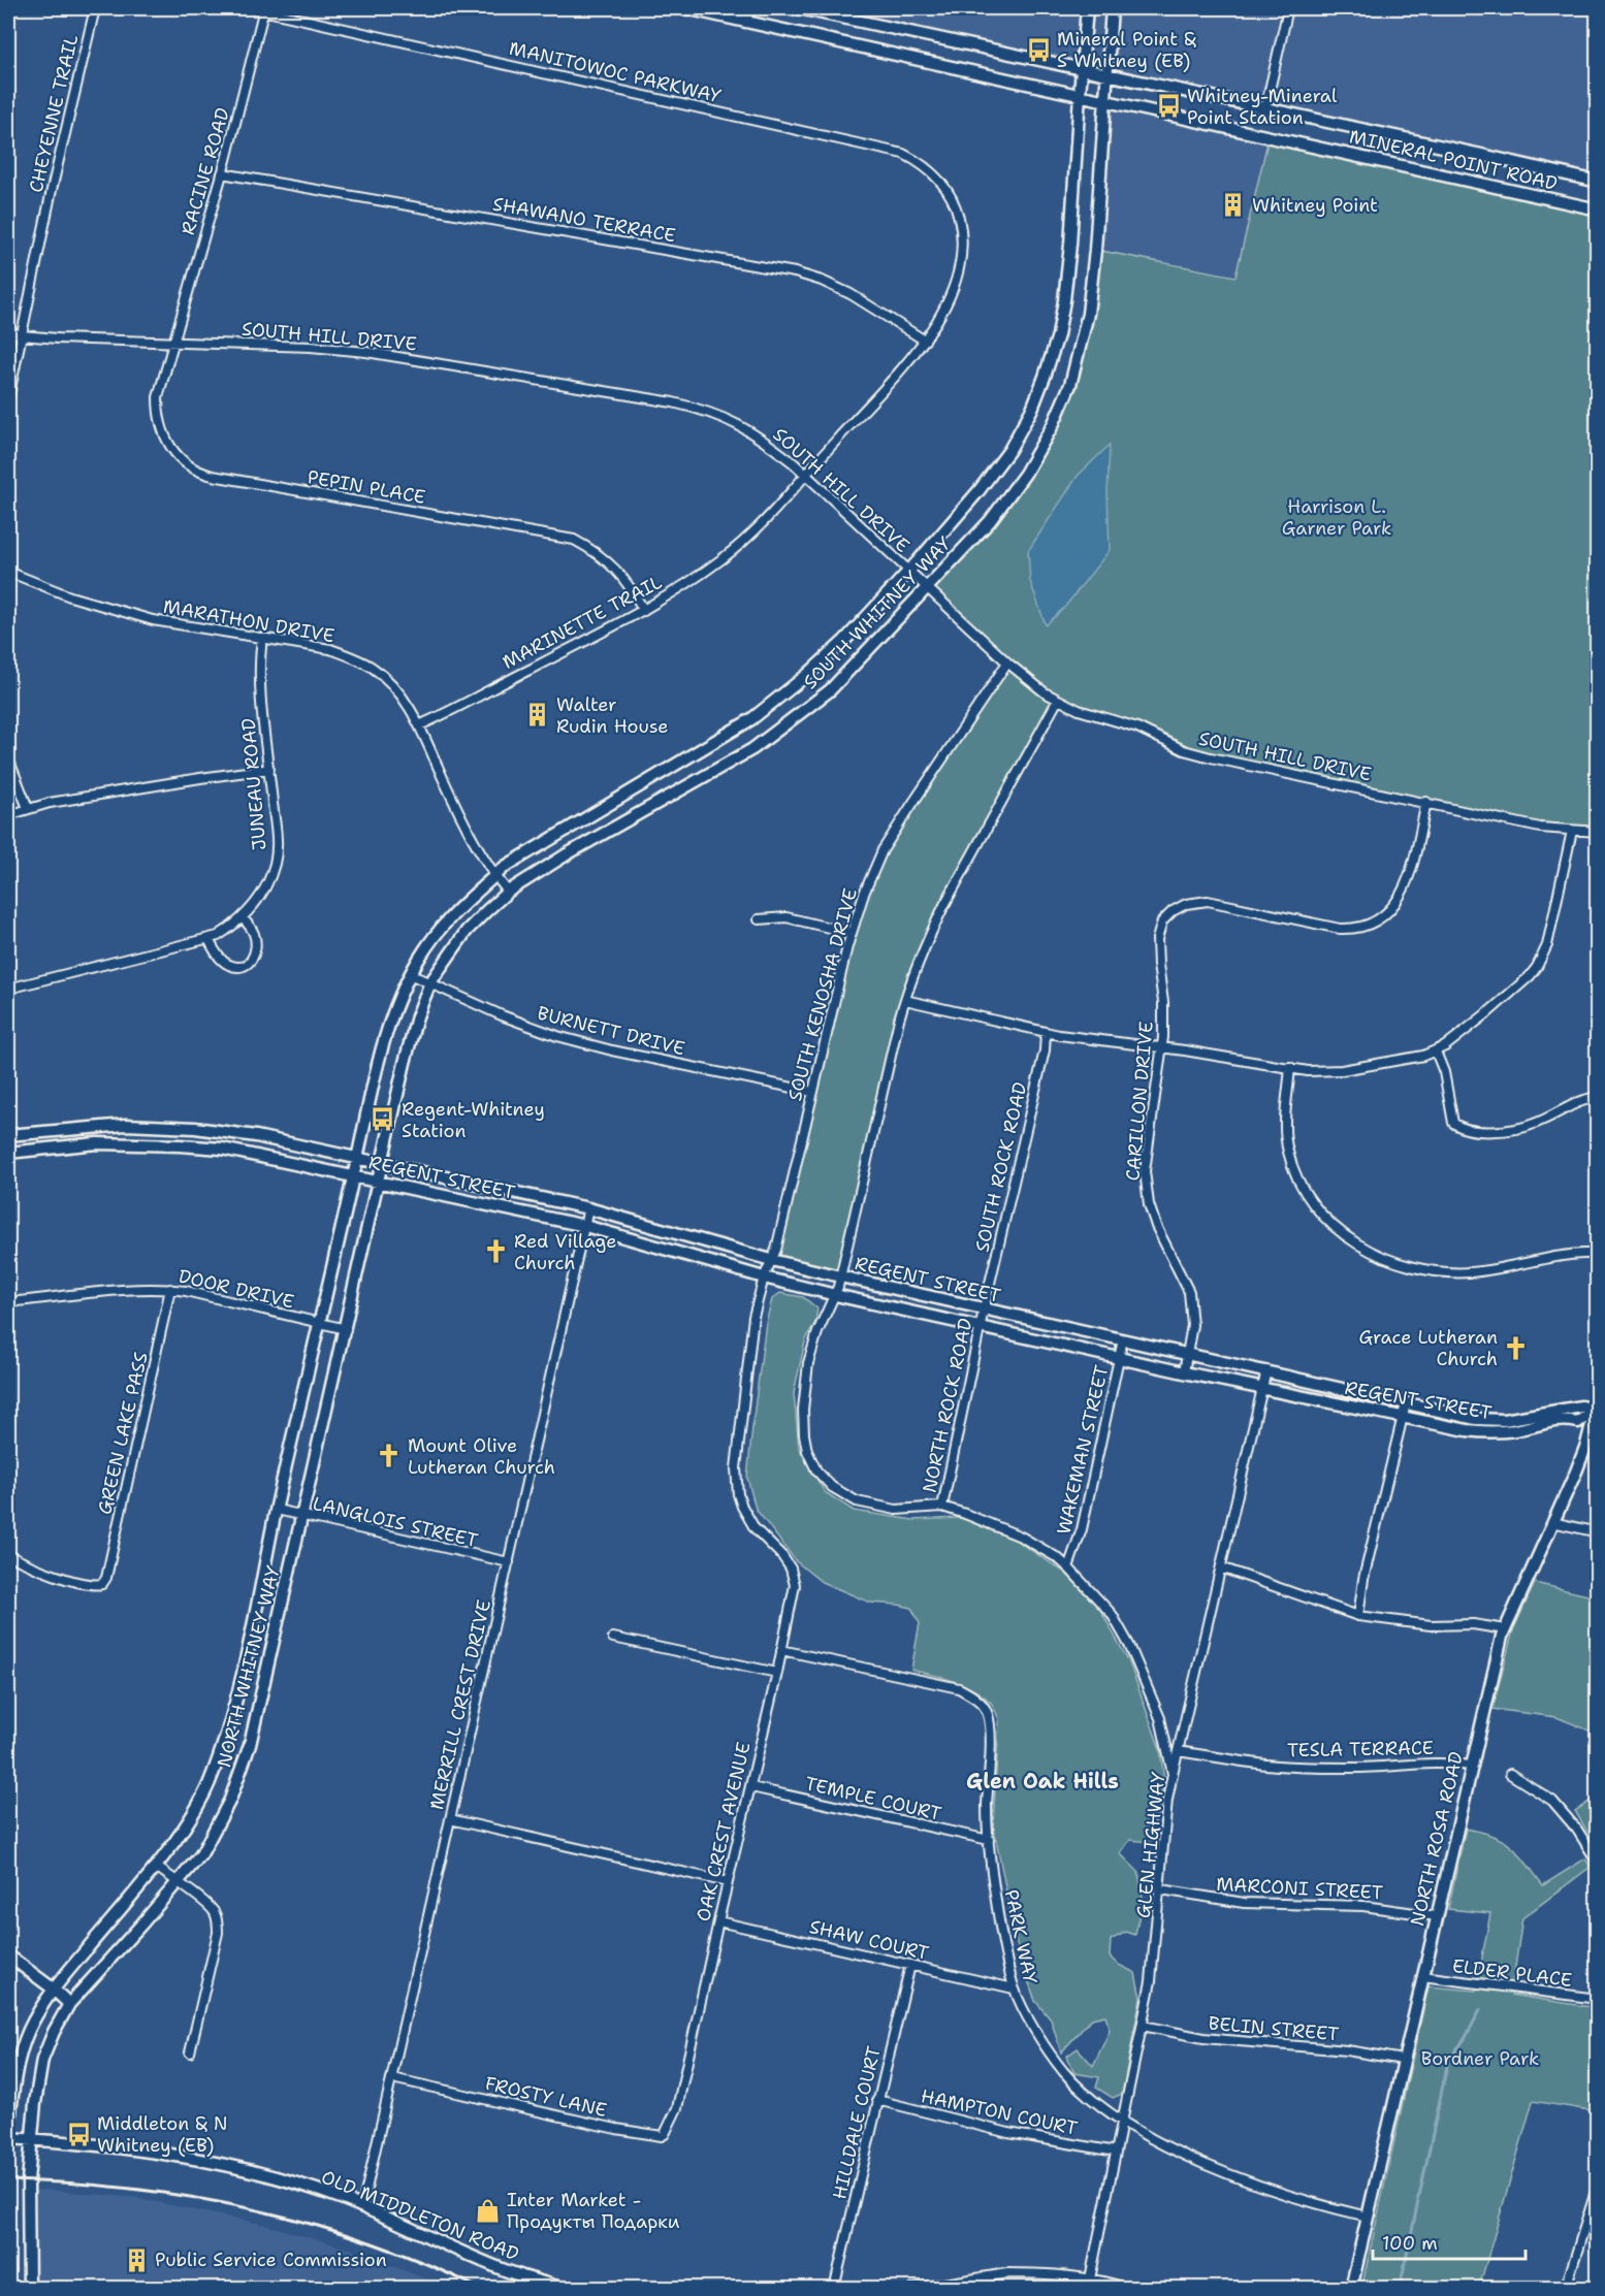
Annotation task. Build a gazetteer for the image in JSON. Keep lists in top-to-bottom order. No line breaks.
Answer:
{"streets":{"main road":["MINERAL POINT ROAD","SOUTH WHITNEY WAY","REGENT STREET","NORTH WHITNEY WAY","NORTH ROSA ROAD","OLD MIDDLETON ROAD"],"street":["MANITOWOC PARKWAY","CHEYENNE TRAIL","RACINE ROAD","SHAWANO TERRACE","SOUTH HILL DRIVE","PEPIN PLACE","MARATHON DRIVE","MARINETTE TRAIL","JUNEAU ROAD","SOUTH KENOSHA DRIVE","BURNETT DRIVE","CARILLON DRIVE","SOUTH ROCK ROAD","DOOR DRIVE","NORTH ROCK ROAD","GREEN LAKE PASS","WAKEMAN STREET","LANGLOIS STREET","MERRILL CREST DRIVE","TESLA TERRACE","TEMPLE COURT","OAK CREST AVENUE","GLEN HIGHWAY","MARCONI STREET","PARK WAY","SHAW COURT","ELDER PLACE","BELIN STREET","FROSTY LANE","HAMPTON COURT","HILLDALE COURT"]},"crossings":[["MANITOWOC PARKWAY","RACINE ROAD"],["MANITOWOC PARKWAY","MARINETTE TRAIL"],["CHEYENNE TRAIL","SOUTH HILL DRIVE"],["MINERAL POINT ROAD","SOUTH WHITNEY WAY"],["RACINE ROAD","SHAWANO TERRACE"],["RACINE ROAD","SOUTH HILL DRIVE"],["RACINE ROAD","PEPIN PLACE"],["SHAWANO TERRACE","MARINETTE TRAIL"],["SOUTH HILL DRIVE","PEPIN PLACE"],["SOUTH HILL DRIVE","SOUTH WHITNEY WAY"],["SOUTH HILL DRIVE","MARINETTE TRAIL"],["SOUTH HILL DRIVE","SOUTH KENOSHA DRIVE"],["SOUTH HILL DRIVE","CARILLON DRIVE"],["PEPIN PLACE","MARINETTE TRAIL"],["SOUTH WHITNEY WAY","MARATHON DRIVE"],["SOUTH WHITNEY WAY","BURNETT DRIVE"],["SOUTH WHITNEY WAY","REGENT STREET"],["SOUTH WHITNEY WAY","NORTH WHITNEY WAY"],["MARATHON DRIVE","MARINETTE TRAIL"],["MARATHON DRIVE","JUNEAU ROAD"],["SOUTH KENOSHA DRIVE","BURNETT DRIVE"],["SOUTH KENOSHA DRIVE","REGENT STREET"],["SOUTH KENOSHA DRIVE","OAK CREST AVENUE"],["CARILLON DRIVE","REGENT STREET"],["SOUTH ROCK ROAD","REGENT STREET"],["SOUTH ROCK ROAD","NORTH ROCK ROAD"],["REGENT STREET","NORTH ROCK ROAD"],["REGENT STREET","WAKEMAN STREET"],["REGENT STREET","NORTH WHITNEY WAY"],["REGENT STREET","MERRILL CREST DRIVE"],["REGENT STREET","NORTH ROSA ROAD"],["REGENT STREET","GLEN HIGHWAY"],["DOOR DRIVE","GREEN LAKE PASS"],["DOOR DRIVE","NORTH WHITNEY WAY"],["LANGLOIS STREET","NORTH WHITNEY WAY"],["LANGLOIS STREET","MERRILL CREST DRIVE"],["NORTH WHITNEY WAY","OLD MIDDLETON ROAD"],["MERRILL CREST DRIVE","FROSTY LANE"],["MERRILL CREST DRIVE","OLD MIDDLETON ROAD"],["TESLA TERRACE","NORTH ROSA ROAD"],["TESLA TERRACE","GLEN HIGHWAY"],["TEMPLE COURT","OAK CREST AVENUE"],["TEMPLE COURT","PARK WAY"],["OAK CREST AVENUE","PARK WAY"],["OAK CREST AVENUE","SHAW COURT"],["OAK CREST AVENUE","FROSTY LANE"],["NORTH ROSA ROAD","MARCONI STREET"],["NORTH ROSA ROAD","PARK WAY"],["NORTH ROSA ROAD","ELDER PLACE"],["NORTH ROSA ROAD","BELIN STREET"],["GLEN HIGHWAY","MARCONI STREET"],["GLEN HIGHWAY","PARK WAY"],["GLEN HIGHWAY","BELIN STREET"],["GLEN HIGHWAY","HAMPTON COURT"],["PARK WAY","SHAW COURT"],["SHAW COURT","HILLDALE COURT"],["HAMPTON COURT","HILLDALE COURT"]],"districts":["Glen Oak Hills"],"parks":["Harrison L. Garner Park","Bordner Park"],"places":{"bus stop":["Mineral Point & S Whitney (EB)","Whitney-Mineral Point Station","Regent-Whitney Station","Middleton & N Whitney (EB)"],"building":["Whitney Point","Walter Rudin House","Public Service Commission"],"church":["Red Village Church","Grace Lutheran Church","Mount Olive Lutheran Church"],"shop":["Inter Market - Продукты Подарки"]},"scale_bar":"100 m"}
